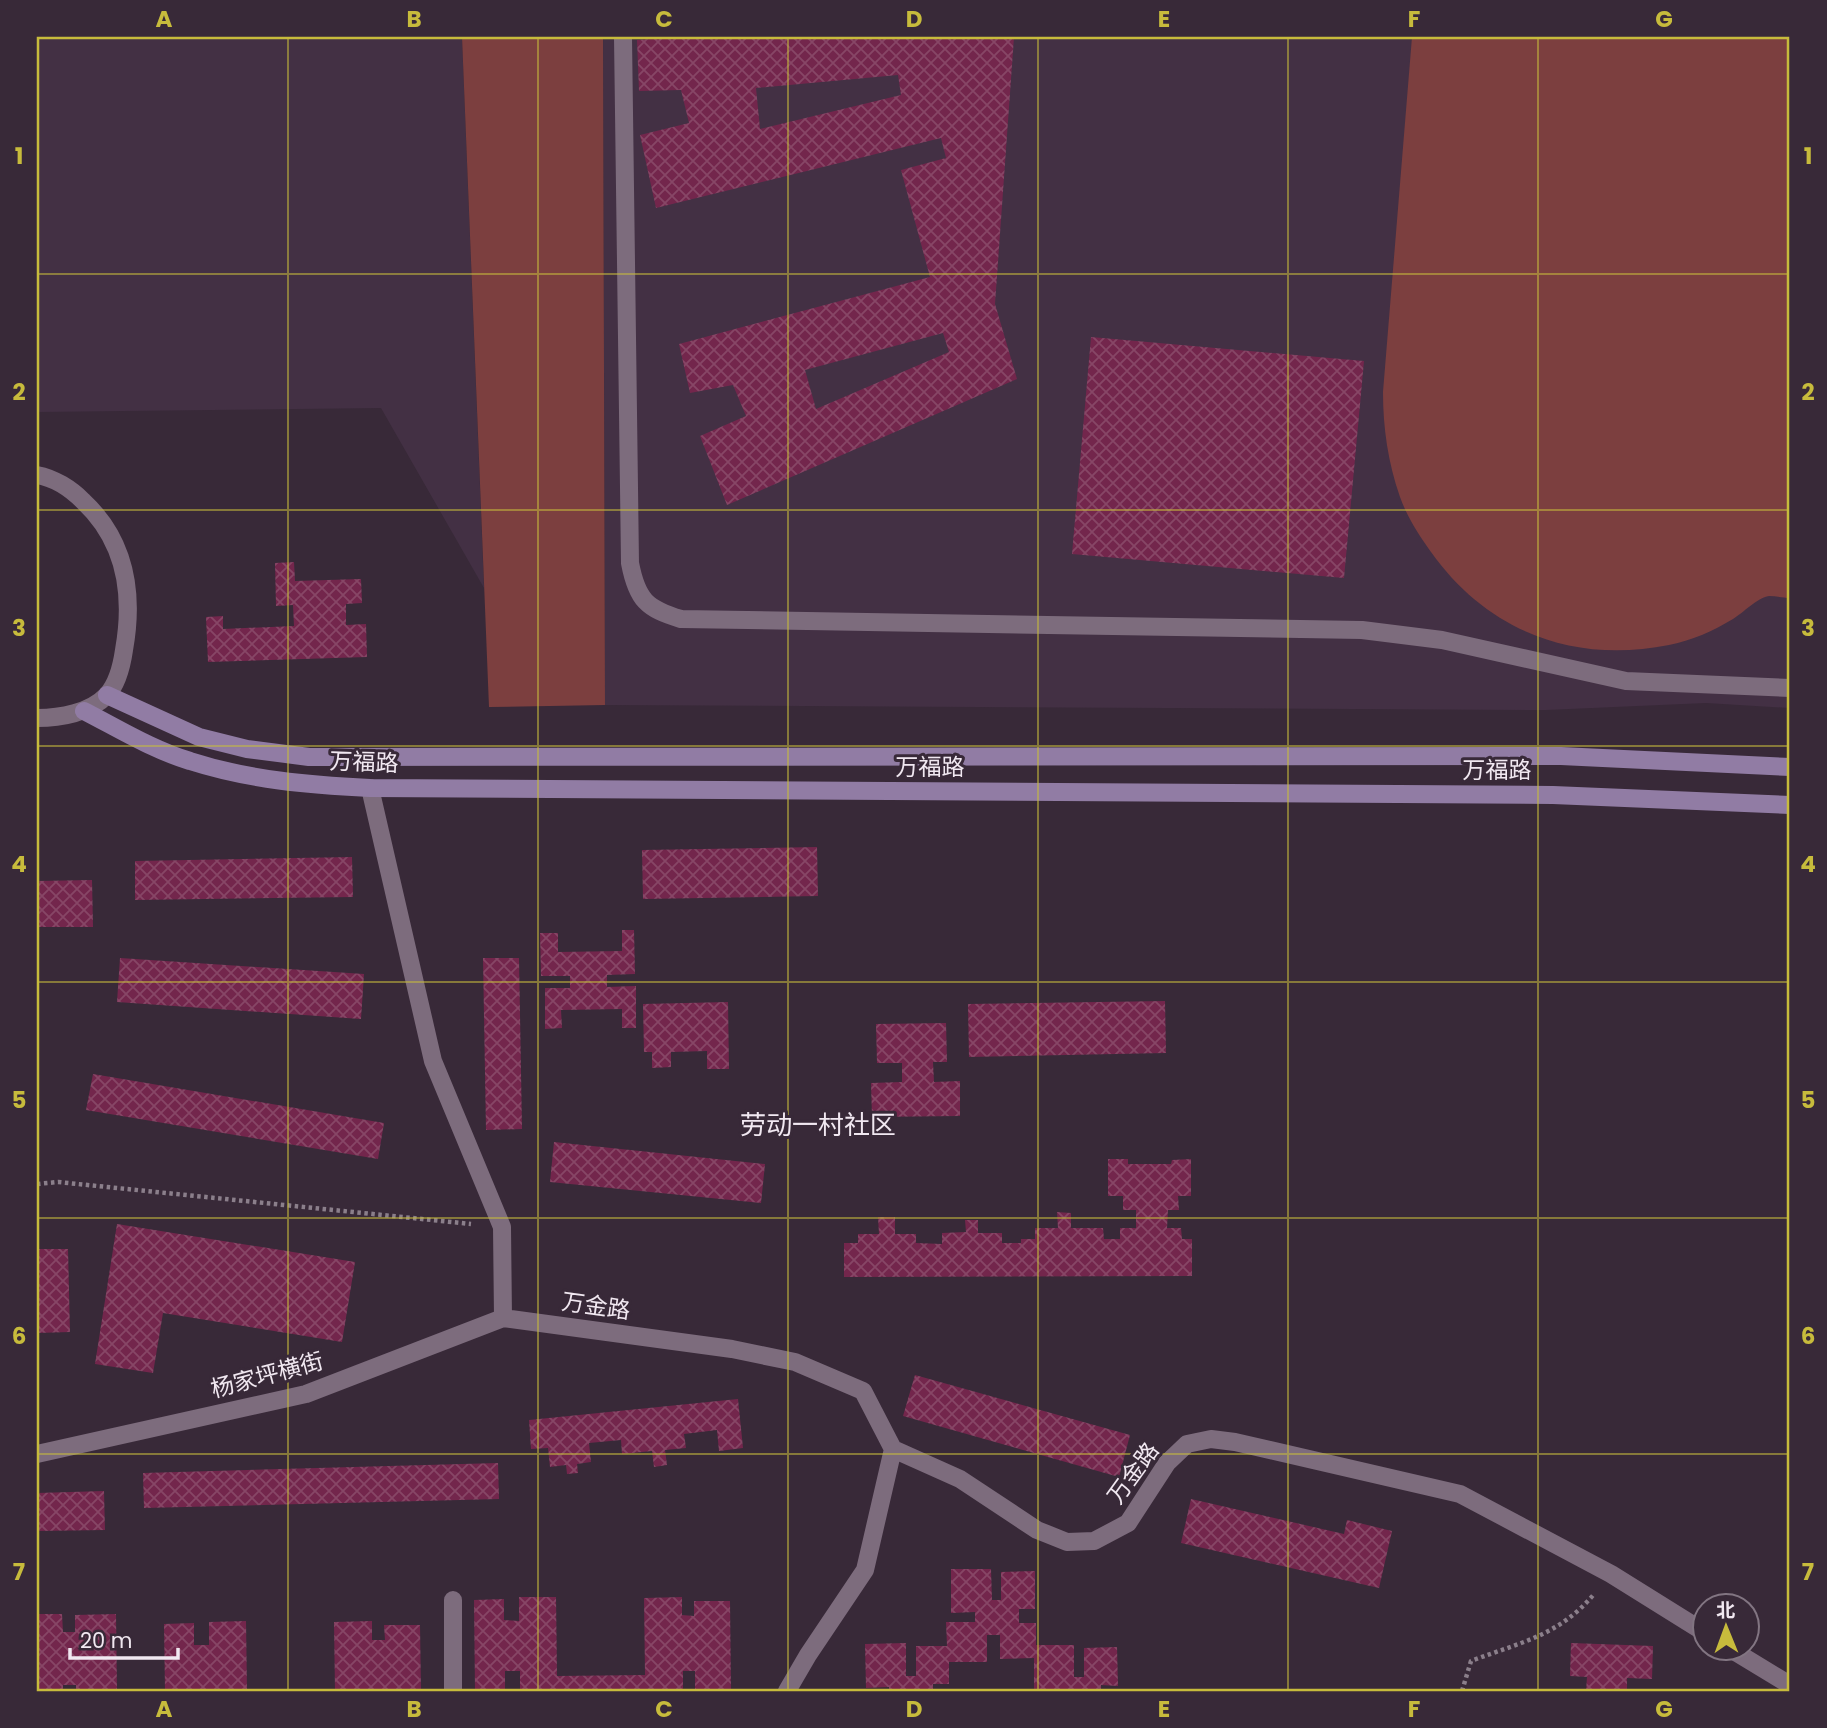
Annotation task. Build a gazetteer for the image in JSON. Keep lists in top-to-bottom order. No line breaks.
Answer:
{"streets":{"street":["万福路","万金路","杨家坪横街"]},"crossings":[["万金路","杨家坪横街"]],"districts":["劳动一村社区"],"scale_bar":"20 m","north":"top","grid":{"columns":["A","B","C","D","E","F","G"],"rows":["1","2","3","4","5","6","7"]}}
